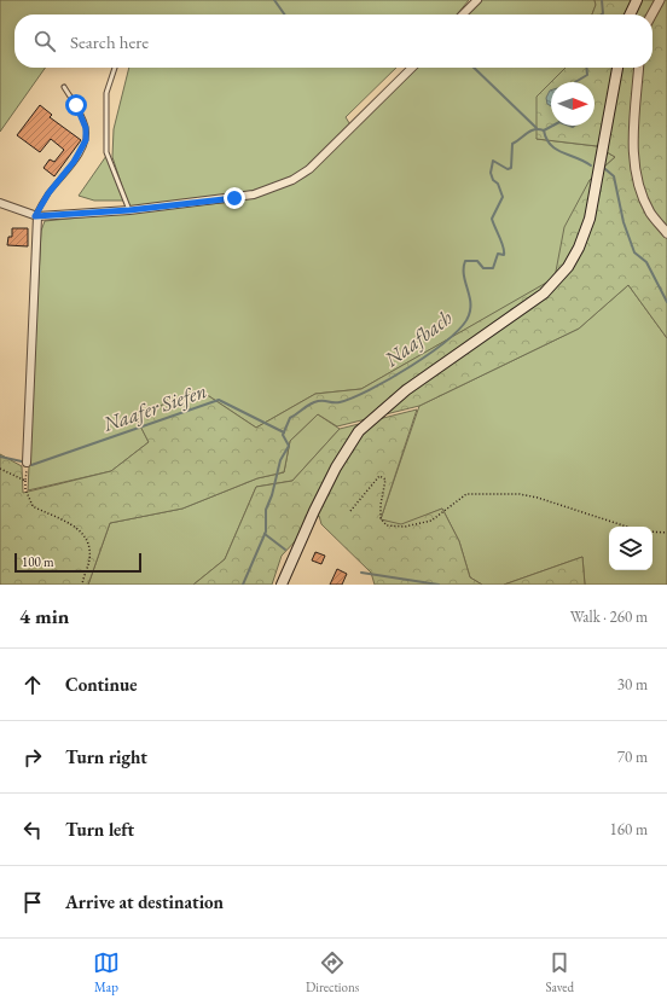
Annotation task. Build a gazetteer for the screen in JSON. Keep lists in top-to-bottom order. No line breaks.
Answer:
{"water":["Naafbach","Naafer Siefen"],"scale_bar":"100 m","north":"right","page":{"search":"Search here","scale":"100 m","heading":["4 min","Walk · 260 m"],"list":[["Continue","30 m"],["Turn right","70 m"],["Turn left","160 m"],"Arrive at destination"],"nav":["Map","Directions","Saved"]}}
